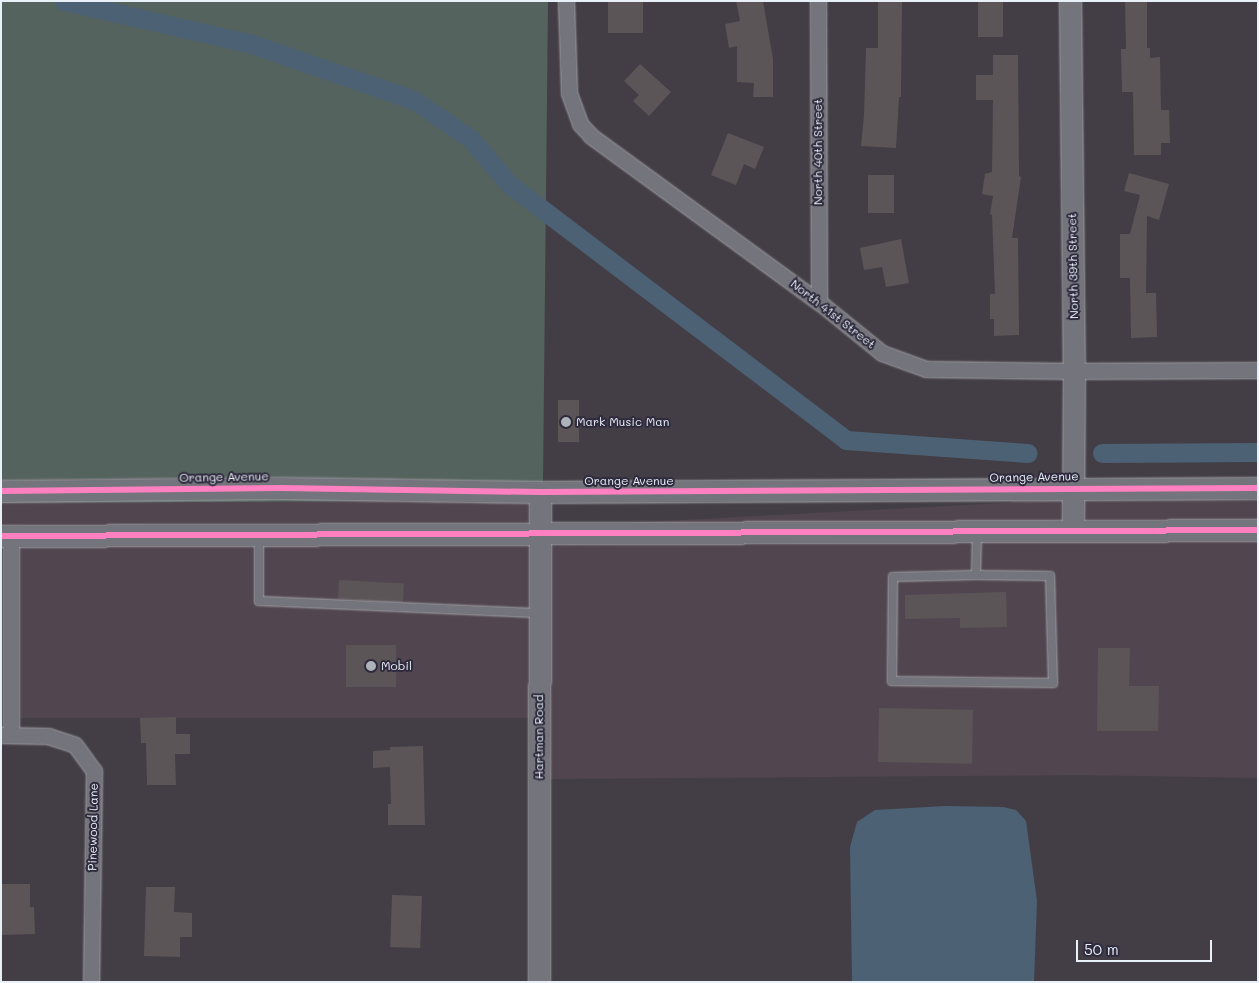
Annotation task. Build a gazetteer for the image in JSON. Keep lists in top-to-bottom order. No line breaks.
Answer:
{"streets":{"main road":["North 39th Street","Orange Avenue","Hartman Road"],"street":["North 40th Street","North 41st Street","Pinewood Lane"]},"crossings":[["North 40th Street","North 41st Street"],["North 39th Street","North 41st Street"],["North 39th Street","Orange Avenue"],["Orange Avenue","Hartman Road"]],"places":["Mark Music Man","Mobil"],"scale_bar":"50 m"}
